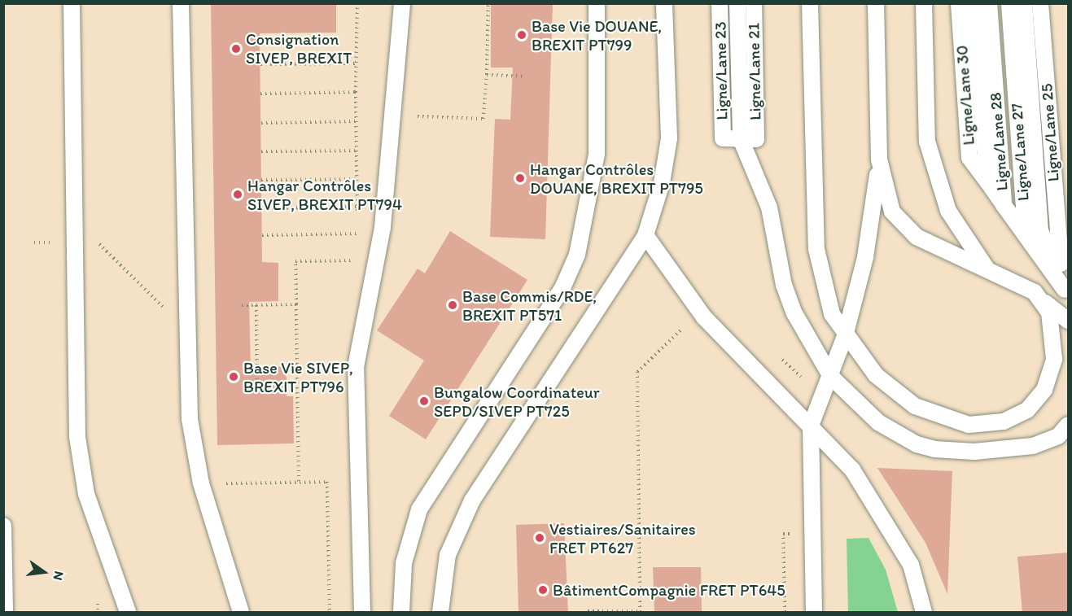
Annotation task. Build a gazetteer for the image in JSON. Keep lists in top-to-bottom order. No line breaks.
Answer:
{"streets":{"lane":["Ligne/Lane 23","Ligne/Lane 21","Ligne/Lane 30","Ligne/Lane 25","Ligne/Lane 28","Ligne/Lane 27"]},"crossings":[["Ligne/Lane 23","Ligne/Lane 21"],["Ligne/Lane 30","Ligne/Lane 28"],["Ligne/Lane 25","Ligne/Lane 28"],["Ligne/Lane 25","Ligne/Lane 27"],["Ligne/Lane 28","Ligne/Lane 27"]],"places":["Base Vie DOUANE, BREXIT PT799","Consignation SIVEP, BREXIT","Hangar Contrôles DOUANE, BREXIT PT795","Hangar Contrôles SIVEP, BREXIT PT794","Base Commis/RDE, BREXIT PT571","Base Vie SIVEP, BREXIT PT796","Bungalow Coordinateur SEPD/SIVEP PT725","Vestiaires/Sanitaires FRET PT627","BâtimentCompagnie FRET PT645"],"north":"right"}
